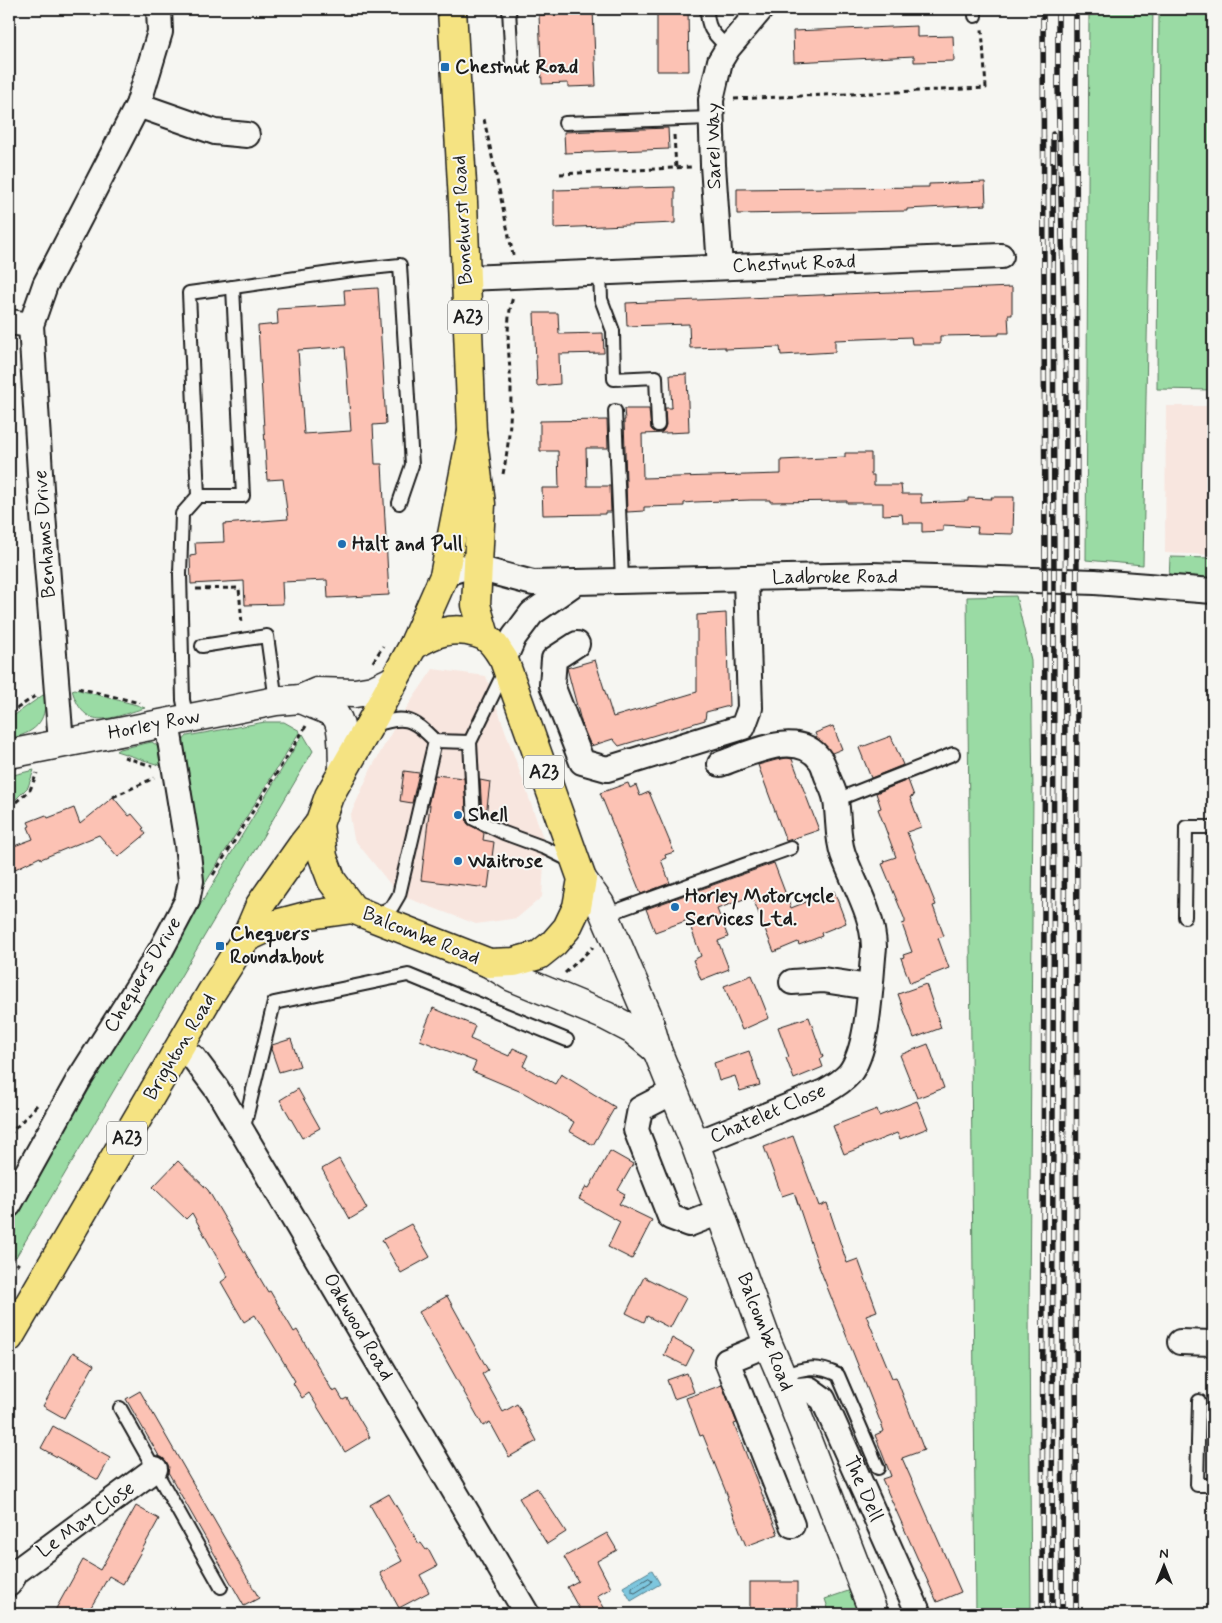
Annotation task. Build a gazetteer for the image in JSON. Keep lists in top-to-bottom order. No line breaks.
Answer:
{"streets":{"main road":["Bonehurst Road","A23","Horley Row","Balcombe Road","Brighton Road"],"street":["Sarel Way","Chestnut Road","Benhams Drive","Ladbroke Road","Chequers Drive","Chatelet Close","Oakwood Road","The Dell","Le May Close"]},"crossings":[["Sarel Way","Chestnut Road"],["Bonehurst Road","Chestnut Road"],["Bonehurst Road","Ladbroke Road"],["Bonehurst Road","Balcombe Road"],["Bonehurst Road","Brighton Road"],["A23","Balcombe Road"],["A23","Brighton Road"],["Benhams Drive","Horley Row"],["Horley Row","Chequers Drive"],["Horley Row","Brighton Road"],["Balcombe Road","Chatelet Close"],["Balcombe Road","The Dell"],["Brighton Road","Oakwood Road"]],"places":{"transit":["Chestnut Road","Chequers Roundabout"],"other":["Halt and Pull","Shell","Waitrose","Horley Motorcycle Services Ltd."]},"north":"top"}
